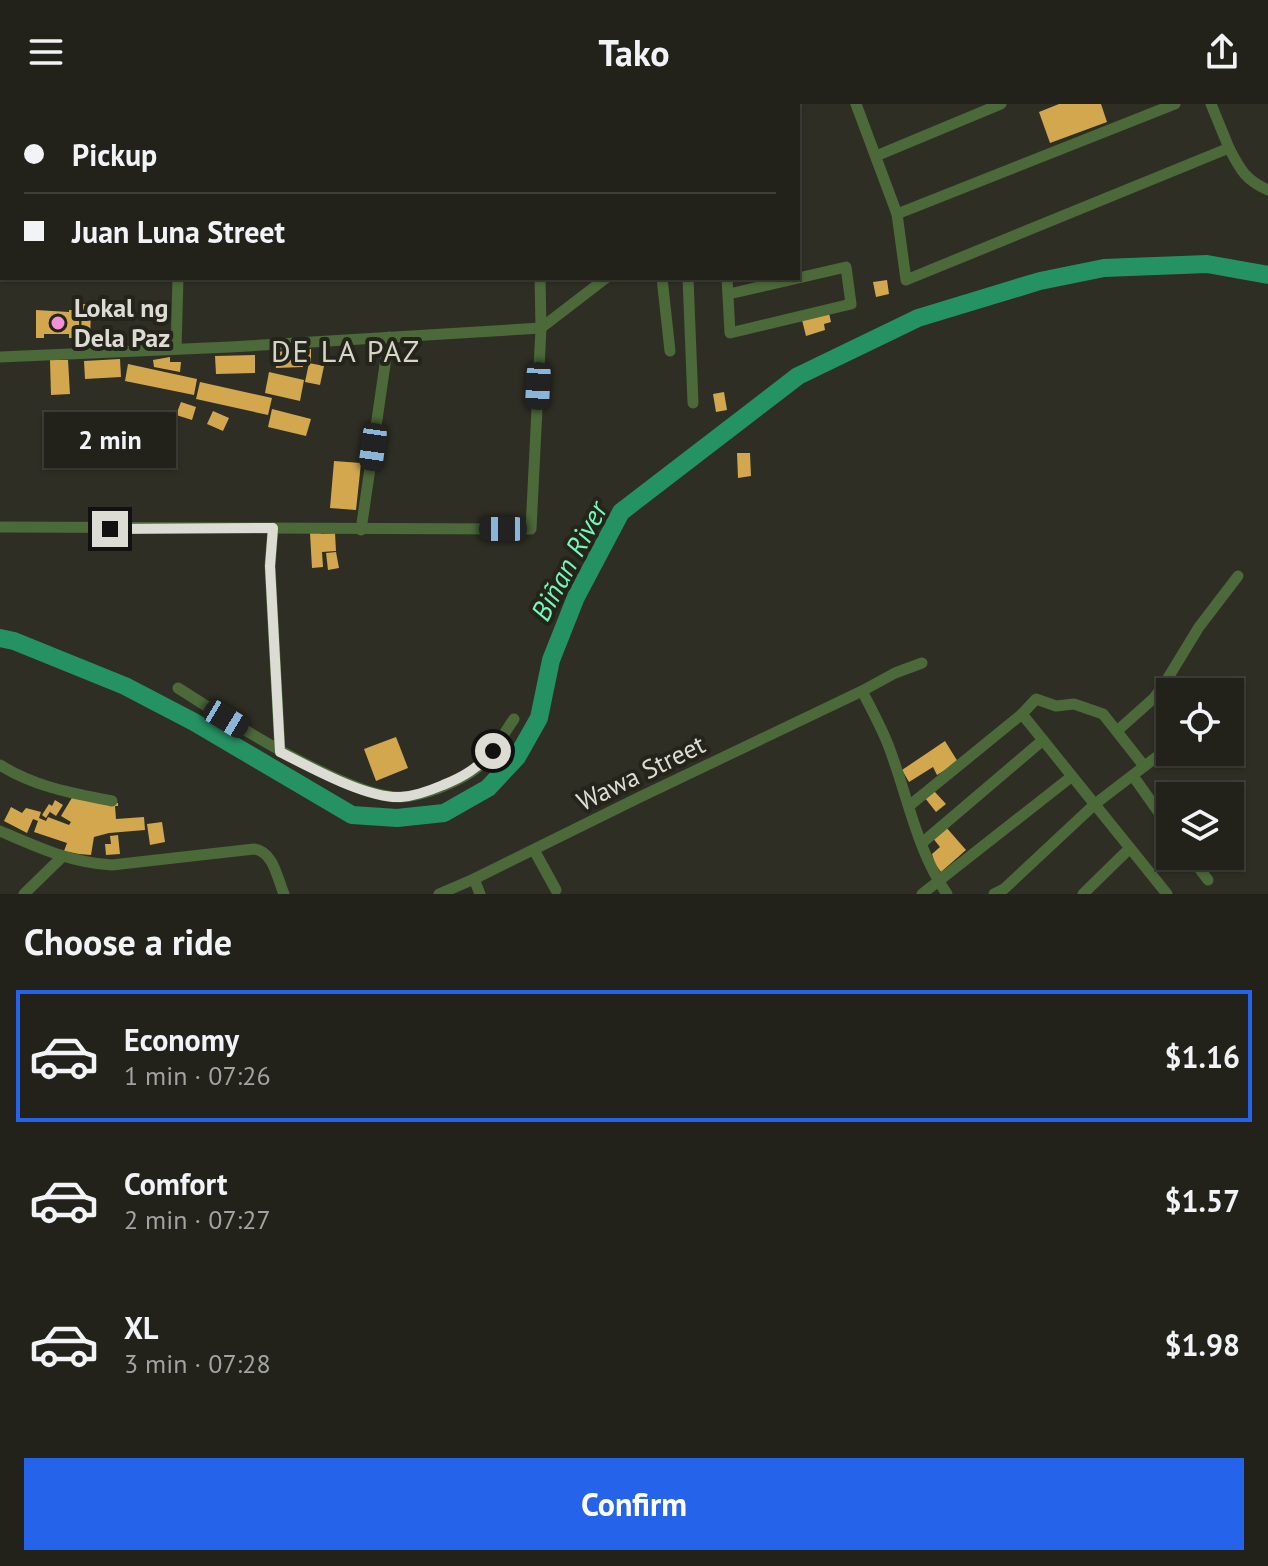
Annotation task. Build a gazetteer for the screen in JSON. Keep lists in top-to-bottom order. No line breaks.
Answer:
{"streets":{"street":["Wawa Street"]},"districts":["DE LA PAZ"],"water":["Biñan River"],"places":["Lokal ng Dela Paz"],"page":{"header":"Tako","banner":["Pickup","Juan Luna Street"],"bubble":"2 min","heading":"Choose a ride","list":[{"name":"Economy","note":"1 min · 07:26","value":"$1.16"},{"name":"Comfort","note":"2 min · 07:27","value":"$1.57"},{"name":"XL","note":"3 min · 07:28","value":"$1.98"}],"buttons":"Confirm"}}
